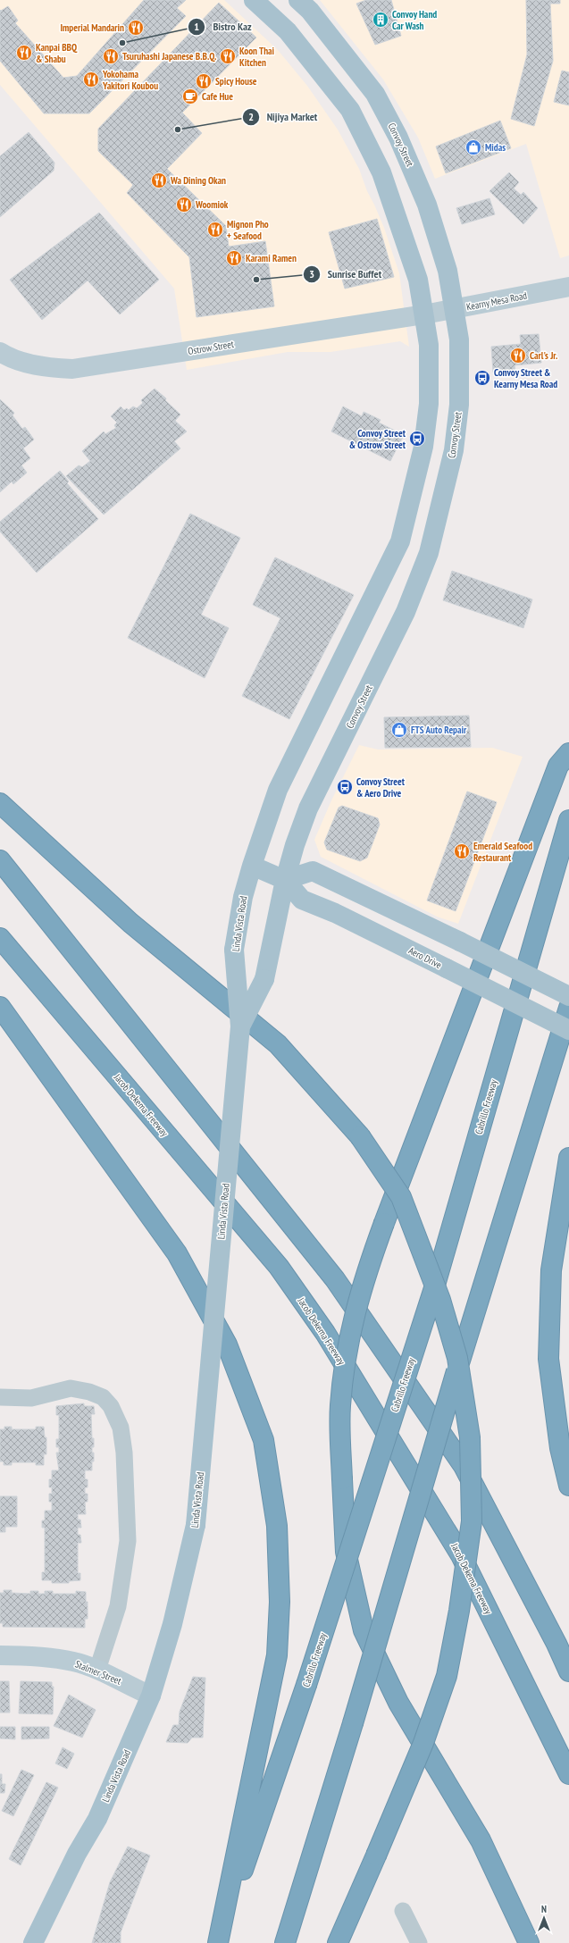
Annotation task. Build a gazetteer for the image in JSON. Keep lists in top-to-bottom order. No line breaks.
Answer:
{"streets":{"highway":["Jacob Dekema Freeway","Cabrillo Freeway"],"main road":["Convoy Street","Linda Vista Road","Aero Drive"],"street":["Kearny Mesa Road","Ostrow Street","Stalmer Street"]},"crossings":[["Convoy Street","Kearny Mesa Road"],["Convoy Street","Linda Vista Road"],["Convoy Street","Aero Drive"],["Kearny Mesa Road","Ostrow Street"],["Linda Vista Road","Aero Drive"],["Linda Vista Road","Stalmer Street"]],"places":{"building":["Convoy Hand Car Wash"],"restaurant":["Imperial Mandarin","Kanpai BBQ & Shabu","Tsuruhashi Japanese B.B.Q.","Koon Thai Kitchen","Yokohama Yakitori Koubou","Spicy House","Wa Dining Okan","Woomiok","Mignon Pho + Seafood","Karami Ramen","Carl's Jr.","Emerald Seafood Restaurant"],"other":["Bistro Kaz","Nijiya Market","Sunrise Buffet"],"cafe":["Cafe Hue"],"shop":["Midas","FTS Auto Repair"],"bus stop":["Convoy Street & Kearny Mesa Road","Convoy Street & Ostrow Street","Convoy Street & Aero Drive"]},"north":"top"}
